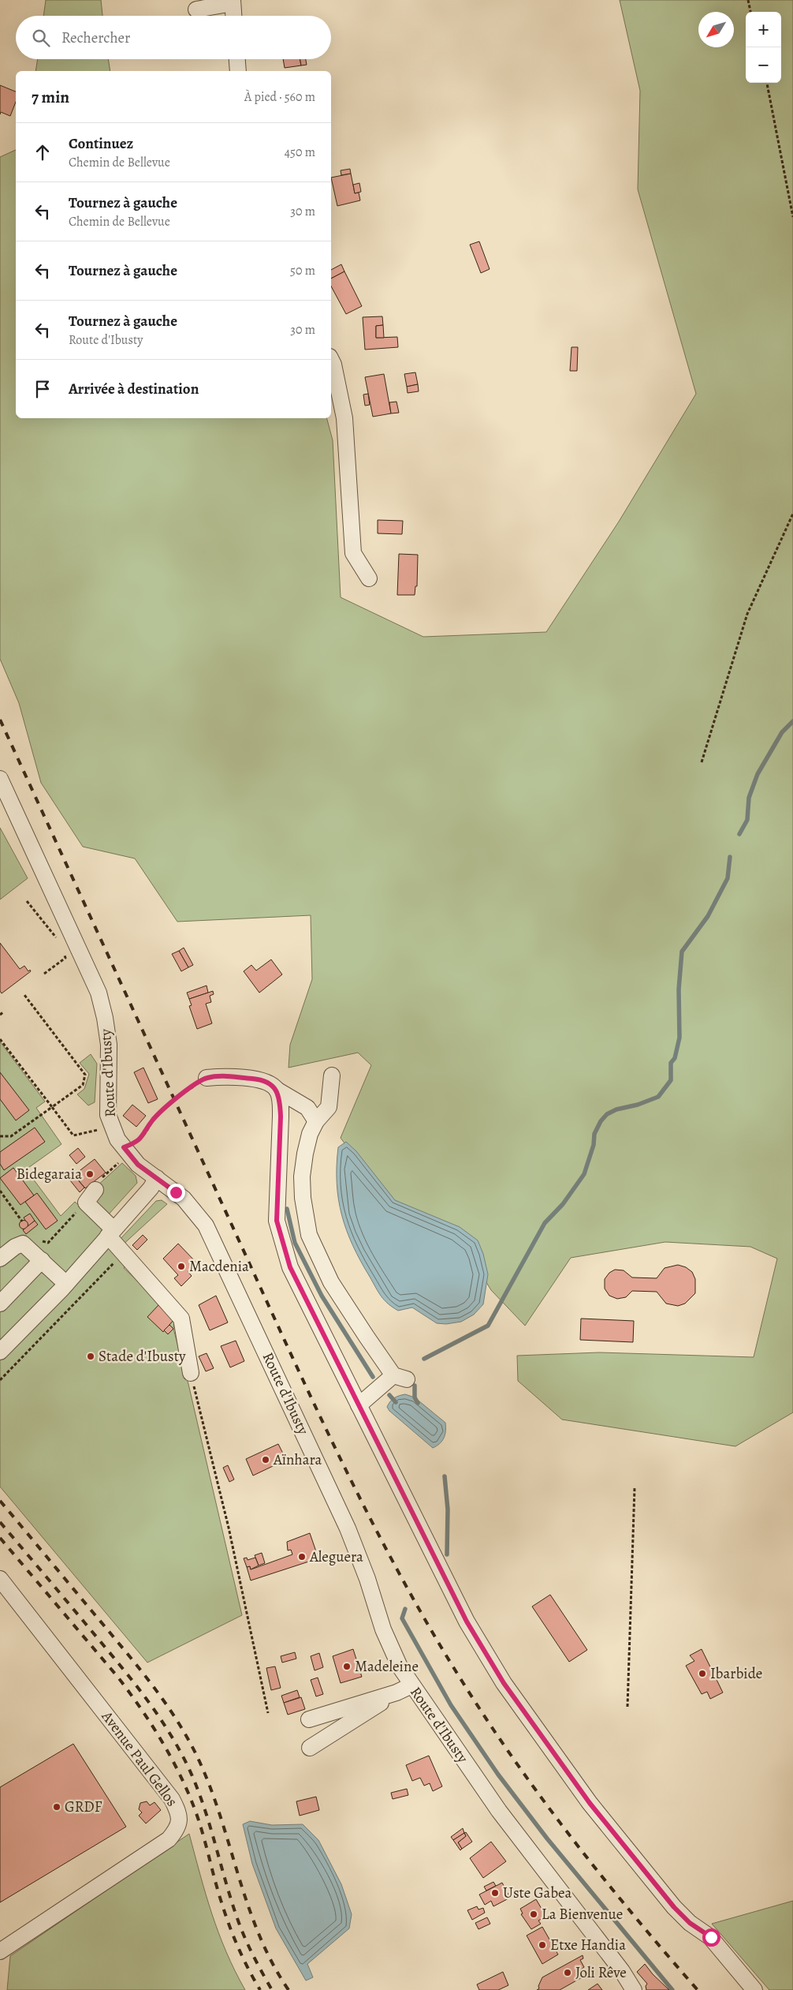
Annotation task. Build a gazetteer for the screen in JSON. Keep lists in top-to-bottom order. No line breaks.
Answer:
{"streets":{"street":["Route d'Ibusty","Avenue Paul Gellos"]},"places":["Bidegaraia","Macdenia","Stade d'Ibusty","Aïnhara","Aleguera","Madeleine","Ibarbide","GRDF","Uste Gabea","La Bienvenue","Etxe Handia","Joli Rêve"],"north":"bottom left","page":{"map_buttons":["+","−"],"search":"Rechercher","heading":["7 min","À pied · 560 m"],"list":[["Continuez","Chemin de Bellevue","450 m"],["Tournez à gauche","Chemin de Bellevue","30 m"],["Tournez à gauche","50 m"],["Tournez à gauche","Route d'Ibusty","30 m"],"Arrivée à destination"]}}
